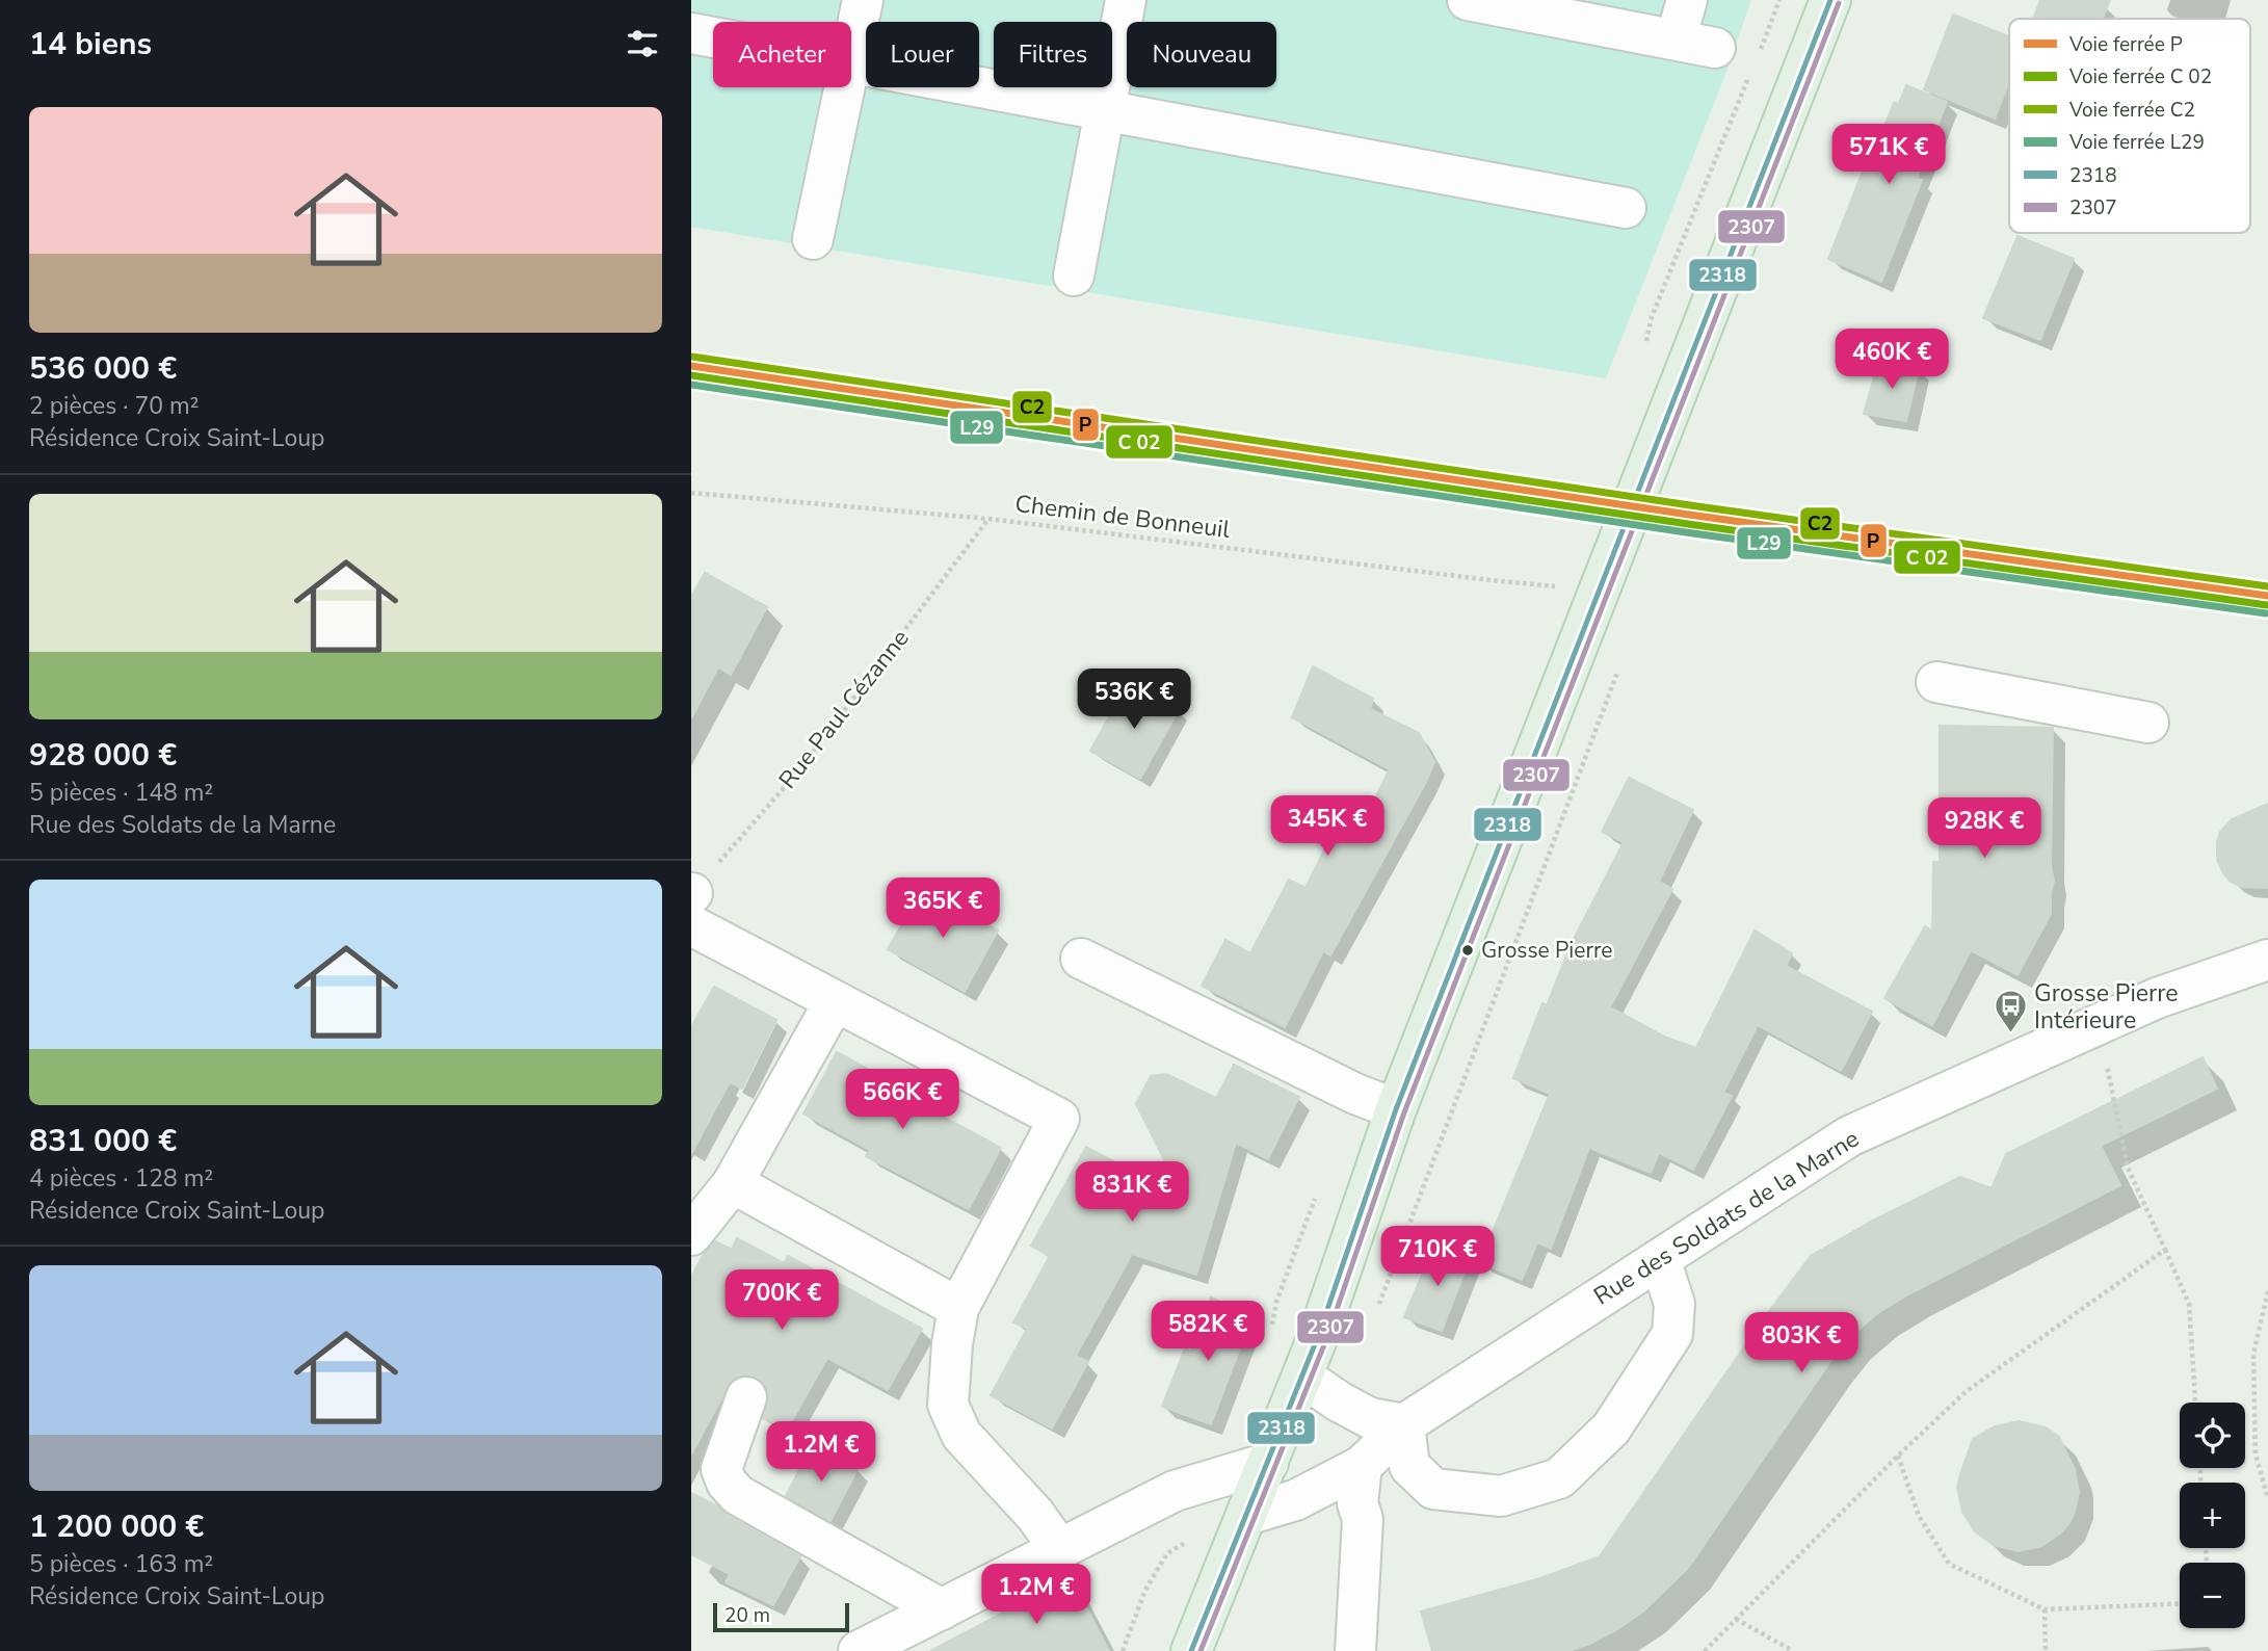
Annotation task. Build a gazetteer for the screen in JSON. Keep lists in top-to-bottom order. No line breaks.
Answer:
{"streets":{"street":["Rue des Soldats de la Marne"],"path":["Chemin de Bonneuil","Rue Paul Cézanne"]},"crossings":[["Chemin de Bonneuil","Rue Paul Cézanne"]],"places":{"other":["Grosse Pierre"],"bus stop":["Grosse Pierre Intérieure"]},"lines":["transit line 2318","transit line 2307","rail line C2","rail line P","rail line L29"],"legend":["Voie ferrée P","Voie ferrée C 02","Voie ferrée C2","Voie ferrée L29","2318","2307"],"scale_bar":"20 m","page":{"heading":"14 biens","chip":["Acheter","Louer","Filtres","Nouveau"],"list":[{"name":"536 000 €","note":"2 pièces · 70 m² · Résidence Croix Saint-Loup"},{"name":"928 000 €","note":"5 pièces · 148 m² · Rue des Soldats de la Marne"},{"name":"831 000 €","note":"4 pièces · 128 m² · Résidence Croix Saint-Loup"},{"name":"1 200 000 €","note":"5 pièces · 163 m² · Résidence Croix Saint-Loup"}],"price":["571K €","460K €","536K €","345K €","928K €","365K €","566K €","831K €","710K €","700K €","582K €","803K €","1.2M €","1.2M €"],"map_buttons":["+","−"],"scale":"20 m"}}
